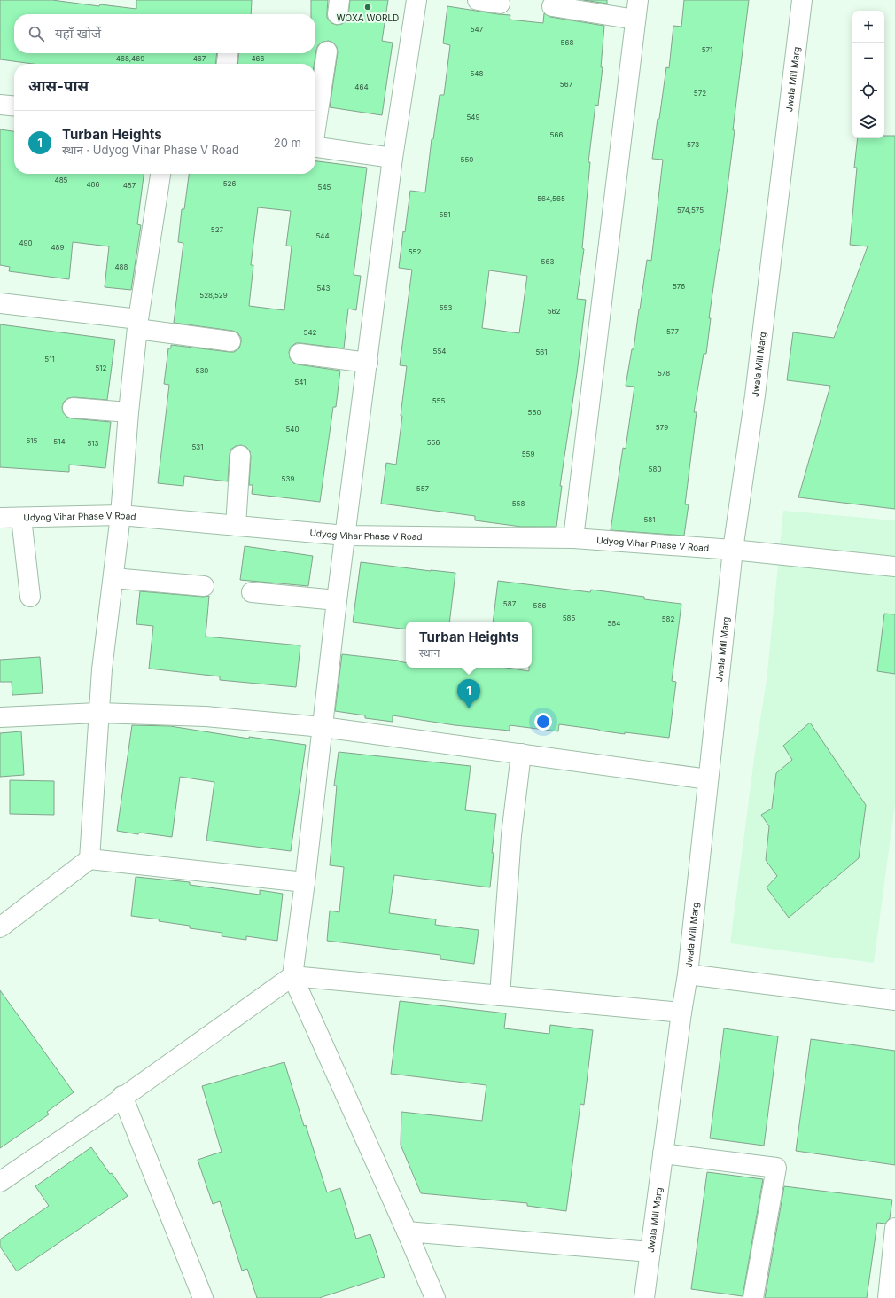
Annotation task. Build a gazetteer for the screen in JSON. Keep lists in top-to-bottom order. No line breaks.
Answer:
{"streets":{"street":["Jwala Mill Marg","Udyog Vihar Phase V Road"]},"crossings":[["Jwala Mill Marg","Udyog Vihar Phase V Road"]],"places":["WOXA WORLD"],"house_numbers":["547","568","571","468,469","467","466","548","567","464","572","549","566","573","550","485","526","486","487","545","564,565","574,575","551","527","544","490","489","552","563","488","576","543","528,529","553","562","577","542","554","561","511","512","530","578","541","555","560","579","540","515","514","556","513","531","559","580","539","557","558","581","587","586","585","582","584"],"page":{"map_buttons":["+","−"],"search":"यहाँ खोजें","heading":"आस-पास","list":[{"mark":"1","name":"Turban Heights","note":"स्थान · Udyog Vihar Phase V Road","value":"20 m"}],"popup":["Turban Heights","स्थान"],"pins":"1"}}
